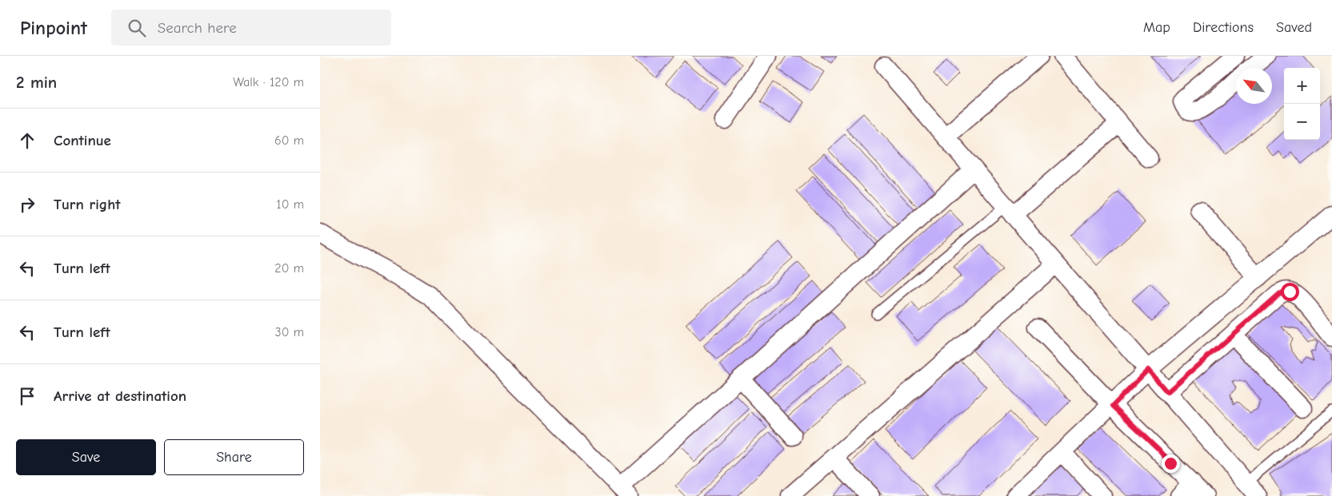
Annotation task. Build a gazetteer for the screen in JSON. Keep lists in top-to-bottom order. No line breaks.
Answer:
{"north":"top left","page":{"header":"Pinpoint","search":"Search here","nav":["Map","Directions","Saved"],"heading":["2 min","Walk · 120 m"],"map_buttons":["+","−"],"list":[["Continue","60 m"],["Turn right","10 m"],["Turn left","20 m"],["Turn left","30 m"],"Arrive at destination"],"buttons":["Save","Share"]}}
